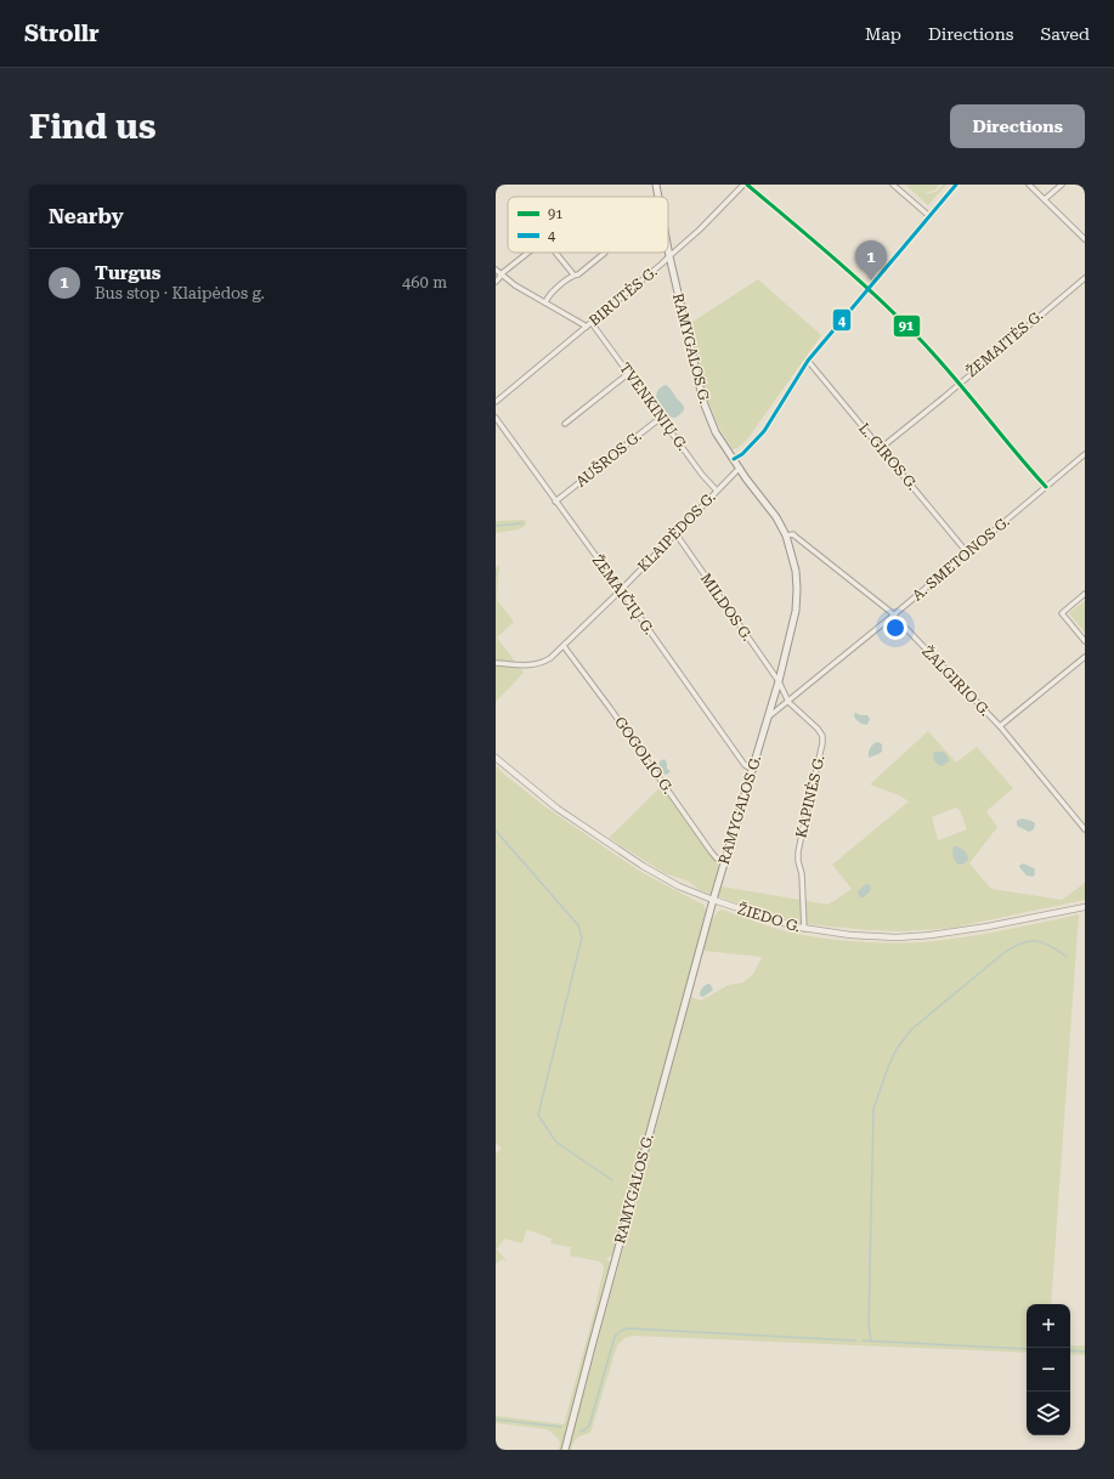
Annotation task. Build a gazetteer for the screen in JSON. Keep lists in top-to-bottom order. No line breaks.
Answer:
{"streets":{"main road":["RAMYGALOS G."],"street":["BIRUTĖS G.","ŽEMAITĖS G.","TVENKINIŲ G.","L. GIROS G.","AUŠROS G.","KLAIPĖDOS G.","A. SMETONOS G.","ŽEMAIČIŲ G.","MILDOS G.","ŽALGIRIO G.","GOGOLIO G.","KAPINĖS G.","ŽIEDO G."]},"crossings":[["BIRUTĖS G.","RAMYGALOS G."],["BIRUTĖS G.","TVENKINIŲ G."],["ŽEMAITĖS G.","L. GIROS G."],["RAMYGALOS G.","KLAIPĖDOS G."],["RAMYGALOS G.","A. SMETONOS G."],["RAMYGALOS G.","ŽEMAIČIŲ G."],["RAMYGALOS G.","MILDOS G."],["RAMYGALOS G.","ŽALGIRIO G."],["RAMYGALOS G.","GOGOLIO G."],["RAMYGALOS G.","KAPINĖS G."],["RAMYGALOS G.","ŽIEDO G."],["TVENKINIŲ G.","AUŠROS G."],["TVENKINIŲ G.","KLAIPĖDOS G."],["L. GIROS G.","A. SMETONOS G."],["AUŠROS G.","ŽEMAIČIŲ G."],["KLAIPĖDOS G.","ŽEMAIČIŲ G."],["KLAIPĖDOS G.","MILDOS G."],["KLAIPĖDOS G.","GOGOLIO G."],["A. SMETONOS G.","ŽALGIRIO G."],["A. SMETONOS G.","KAPINĖS G."],["MILDOS G.","KAPINĖS G."],["KAPINĖS G.","ŽIEDO G."]],"lines":["transit line 91","transit line 4"],"legend":["91","4"],"page":{"header":"Strollr","nav":["Map","Directions","Saved"],"buttons":"Directions","title":"Find us","heading":"Nearby","pins":"1","list":[{"mark":"1","name":"Turgus","note":"Bus stop · Klaipėdos g.","value":"460 m"}],"map_buttons":["+","−"]}}
